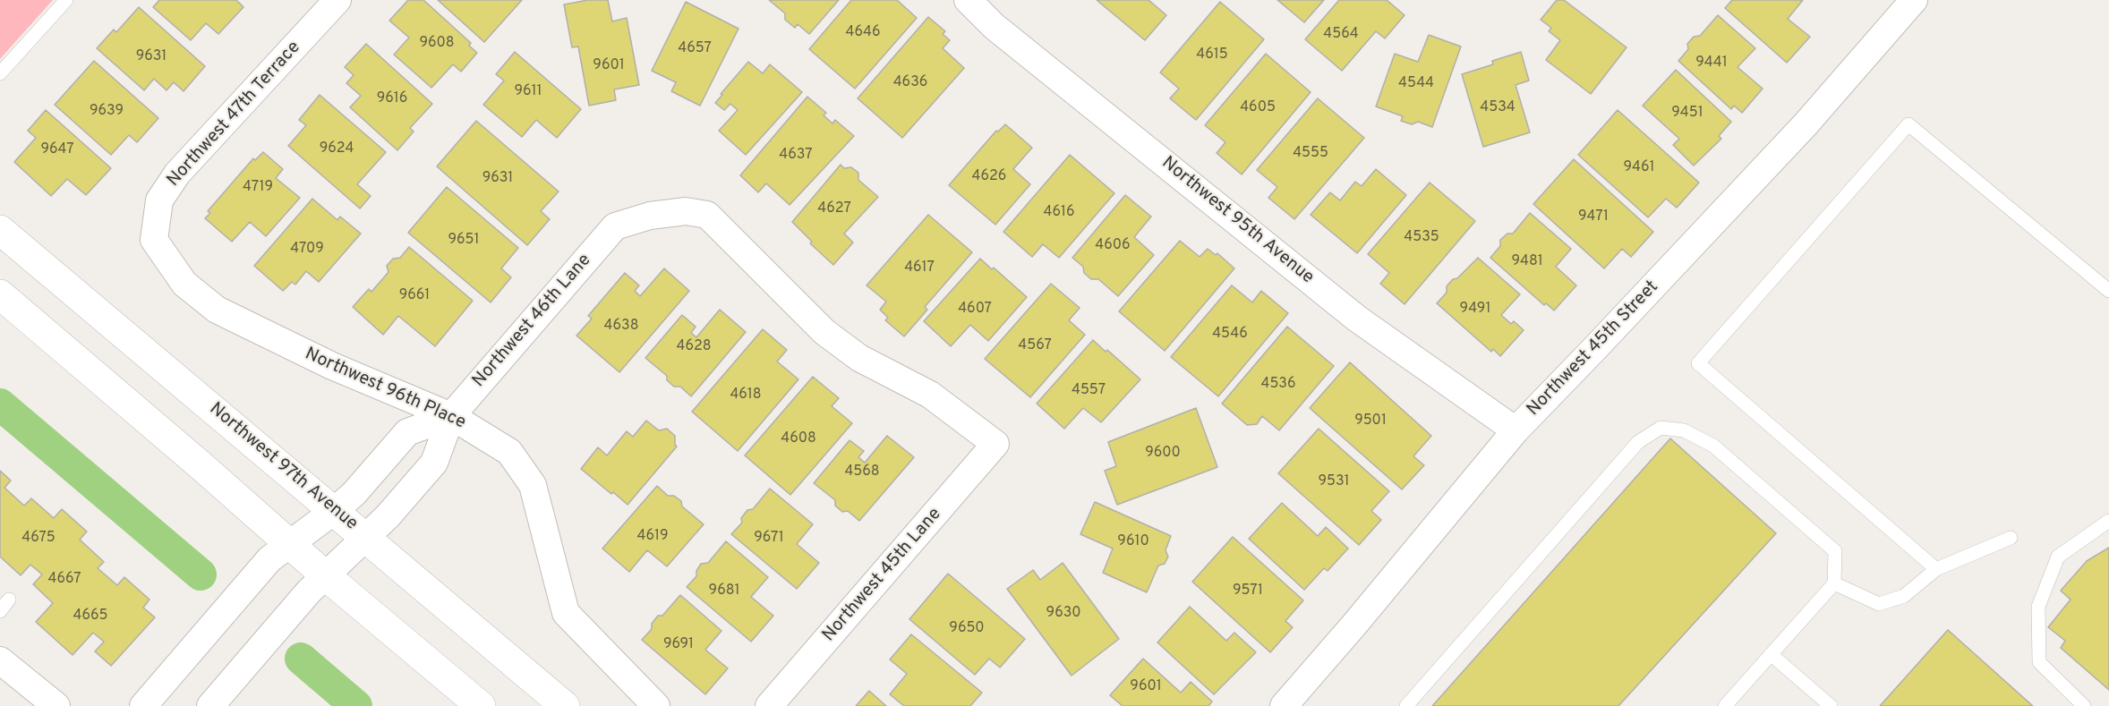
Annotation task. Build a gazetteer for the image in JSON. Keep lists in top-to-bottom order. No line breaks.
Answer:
{"streets":{"street":["Northwest 47th Terrace","Northwest 95th Avenue","Northwest 46th Lane","Northwest 45th Street","Northwest 96th Place","Northwest 97th Avenue","Northwest 45th Lane"]},"crossings":[["Northwest 47th Terrace","Northwest 96th Place"],["Northwest 95th Avenue","Northwest 45th Street"],["Northwest 46th Lane","Northwest 96th Place"],["Northwest 46th Lane","Northwest 97th Avenue"],["Northwest 46th Lane","Northwest 45th Lane"]],"house_numbers":["4646","4564","9608","4657","4615","9631","9441","9601","4636","4544","9611","9616","4605","4534","9639","9451","9624","9647","4555","4637","9461","4626","9631","4719","4627","4616","9471","4535","9651","4606","4709","9481","4617","9661","4607","9491","4638","4546","4567","4628","4536","4557","4618","9501","4608","9600","4568","9531","4619","4675","9671","9610","4667","9681","9571","9630","4665","9650","9691","9601"]}
